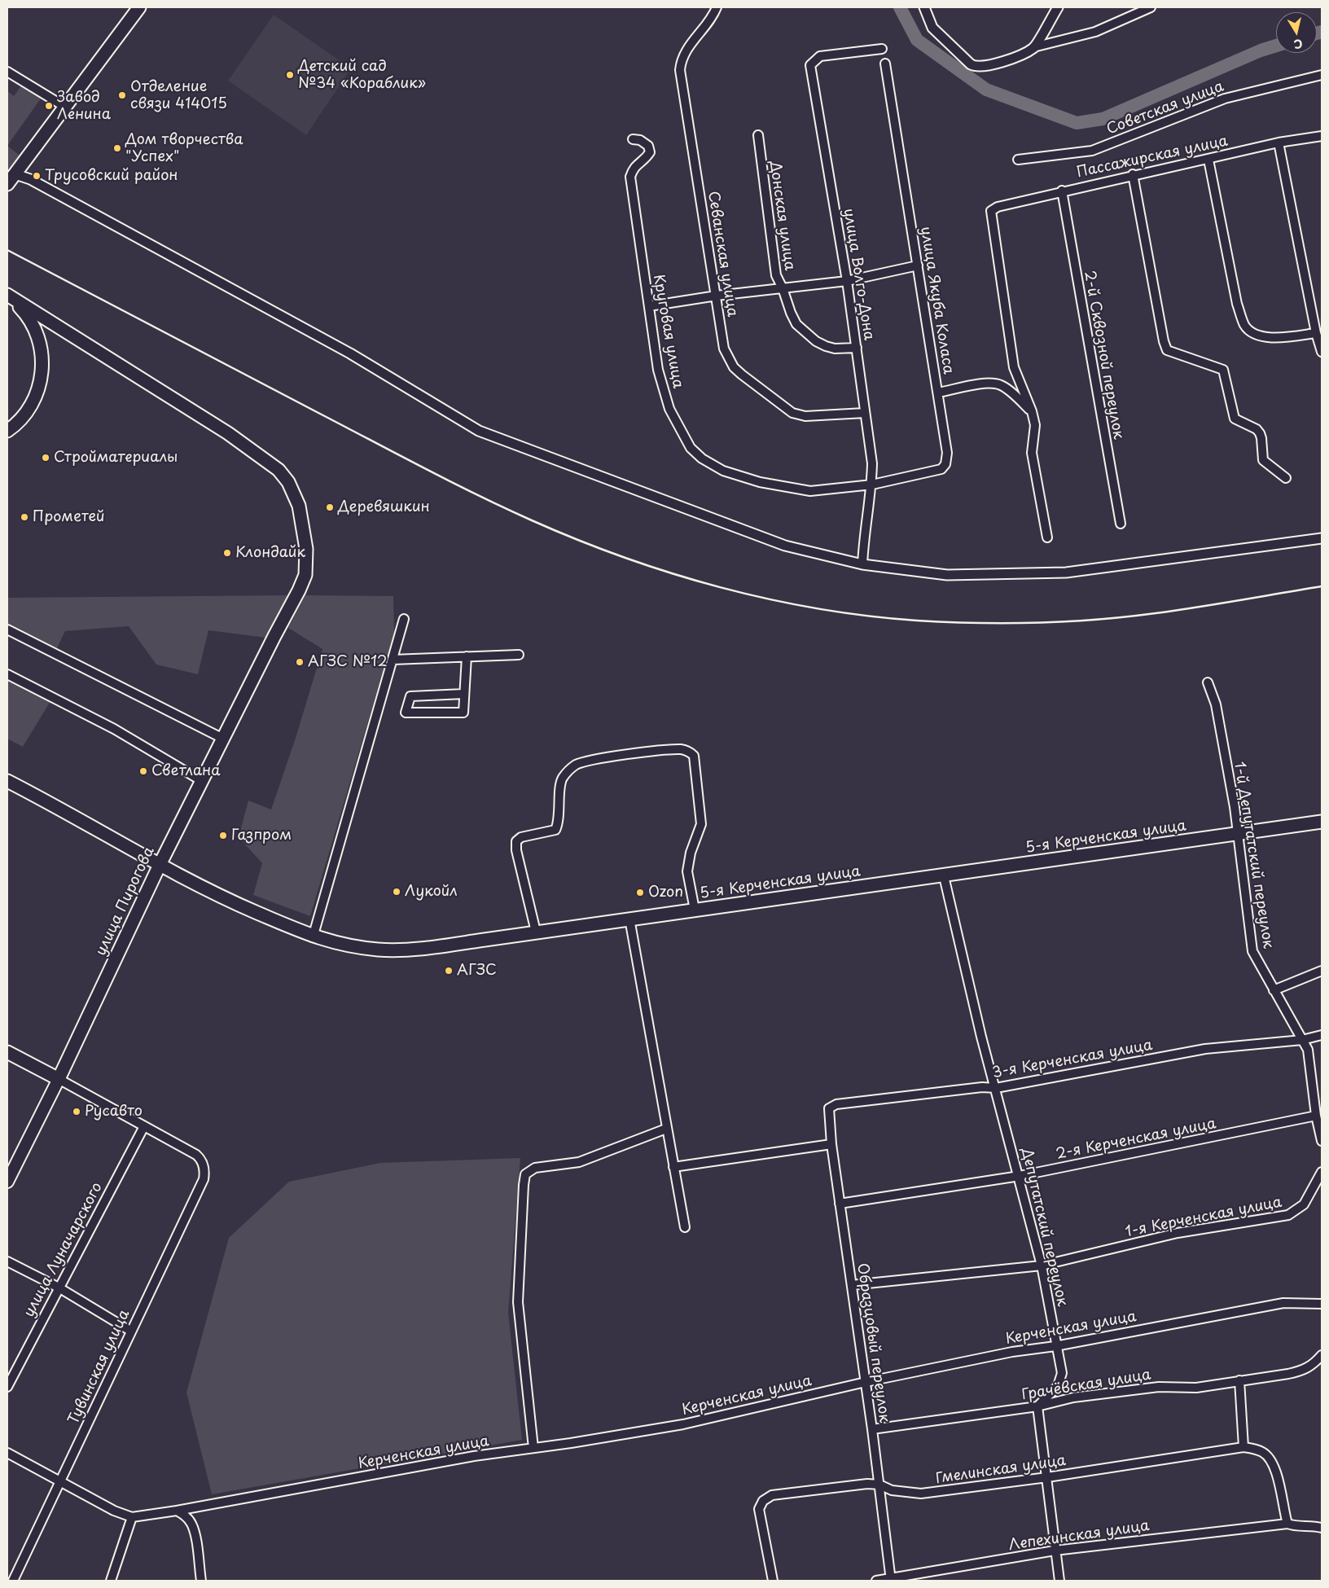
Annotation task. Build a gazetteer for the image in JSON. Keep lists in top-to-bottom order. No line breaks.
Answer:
{"streets":{"main road":["5-я Керченская улица","улица Пирогова"],"street":["Советская улица","Пассажирская улица","Донская улица","Севанская улица","улица Волго-Дона","улица Якуба Коласа","Круговая улица","2-й Сквозной переулок","1-й Депутатский переулок","3-я Керченская улица","2-я Керченская улица","1-я Керченская улица","Депутатский переулок","улица Луначарского","Керченская улица","Образцовый переулок","Тувинская улица","Грачёвская улица","Гмелинская улица","Лепехинская улица"]},"crossings":[["Пассажирская улица","2-й Сквозной переулок"],["Донская улица","улица Волго-Дона"],["Севанская улица","улица Волго-Дона"],["улица Волго-Дона","улица Якуба Коласа"],["улица Волго-Дона","Круговая улица"],["улица Якуба Коласа","Круговая улица"],["5-я Керченская улица","1-й Депутатский переулок"],["5-я Керченская улица","улица Пирогова"],["5-я Керченская улица","Депутатский переулок"],["1-й Депутатский переулок","3-я Керченская улица"],["1-й Депутатский переулок","2-я Керченская улица"],["3-я Керченская улица","Депутатский переулок"],["3-я Керченская улица","Образцовый переулок"],["2-я Керченская улица","Депутатский переулок"],["2-я Керченская улица","Образцовый переулок"],["1-я Керченская улица","Депутатский переулок"],["1-я Керченская улица","Образцовый переулок"],["Депутатский переулок","Керченская улица"],["Депутатский переулок","Грачёвская улица"],["улица Луначарского","Тувинская улица"],["Керченская улица","Образцовый переулок"],["Образцовый переулок","Грачёвская улица"],["Образцовый переулок","Гмелинская улица"],["Образцовый переулок","Лепехинская улица"]],"places":["Детский сад №34 «Кораблик»","Отделение связи 414015","Завод Ленина","Дом творчества \"Успех\"","Трусовский район","Стройматериалы","Деревяшкин","Прометей","Клондайк","АГЗС №12","Светлана","Газпром","Лукойл","Ozon","АГЗС","Русавто"],"north":"bottom"}
